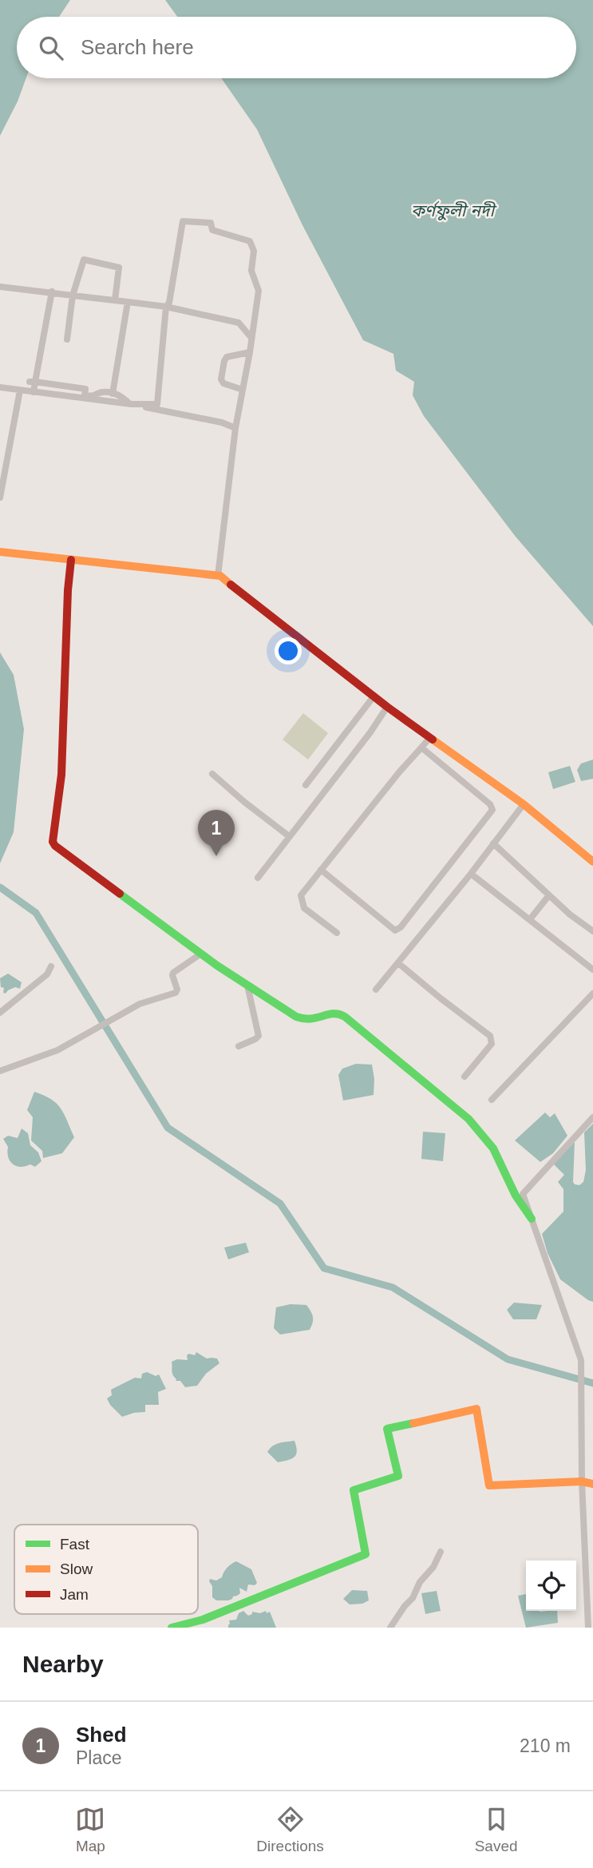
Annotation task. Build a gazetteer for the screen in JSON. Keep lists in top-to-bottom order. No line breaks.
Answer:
{"water":["কর্ণফুলী নদী"],"legend":["Fast","Slow","Jam"],"page":{"search":"Search here","pins":"1","heading":"Nearby","list":[{"mark":"1","name":"Shed","note":"Place","value":"210 m"}],"nav":["Map","Directions","Saved"]}}
